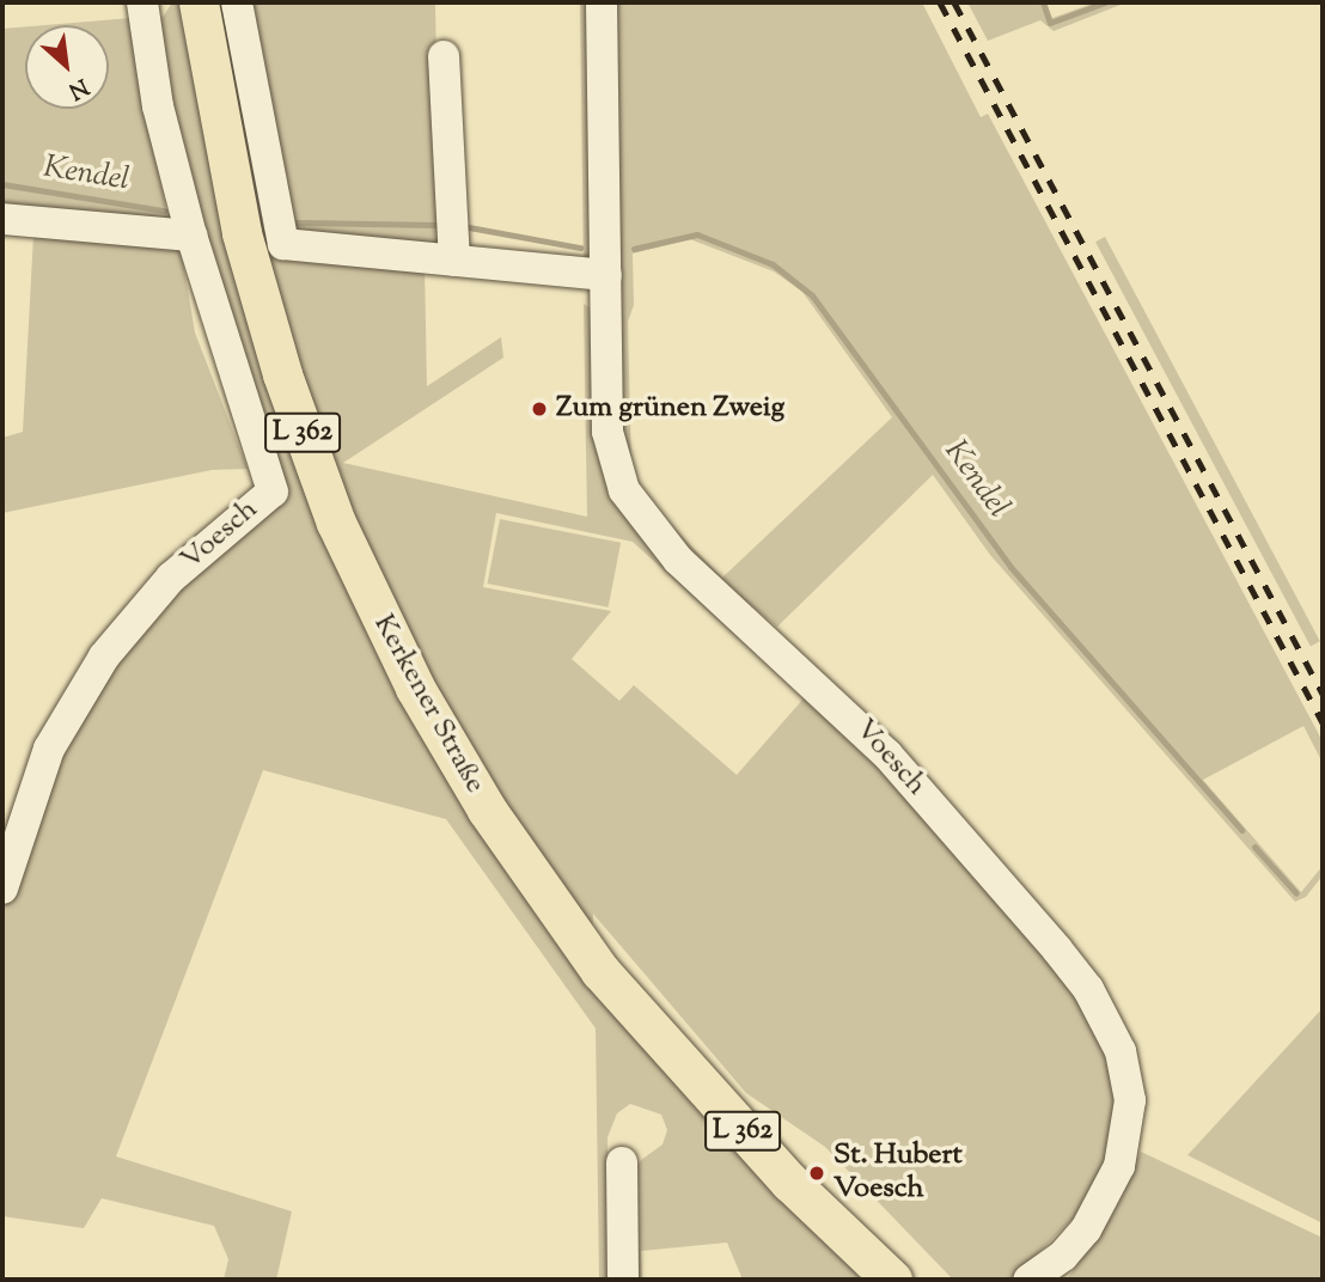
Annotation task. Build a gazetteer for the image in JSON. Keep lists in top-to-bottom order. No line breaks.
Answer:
{"streets":{"main road":["L 362","Kerkener Straße"],"street":["Voesch"]},"water":["Kendel"],"places":["Zum grünen Zweig","St. Hubert Voesch"],"north":"bottom right"}
